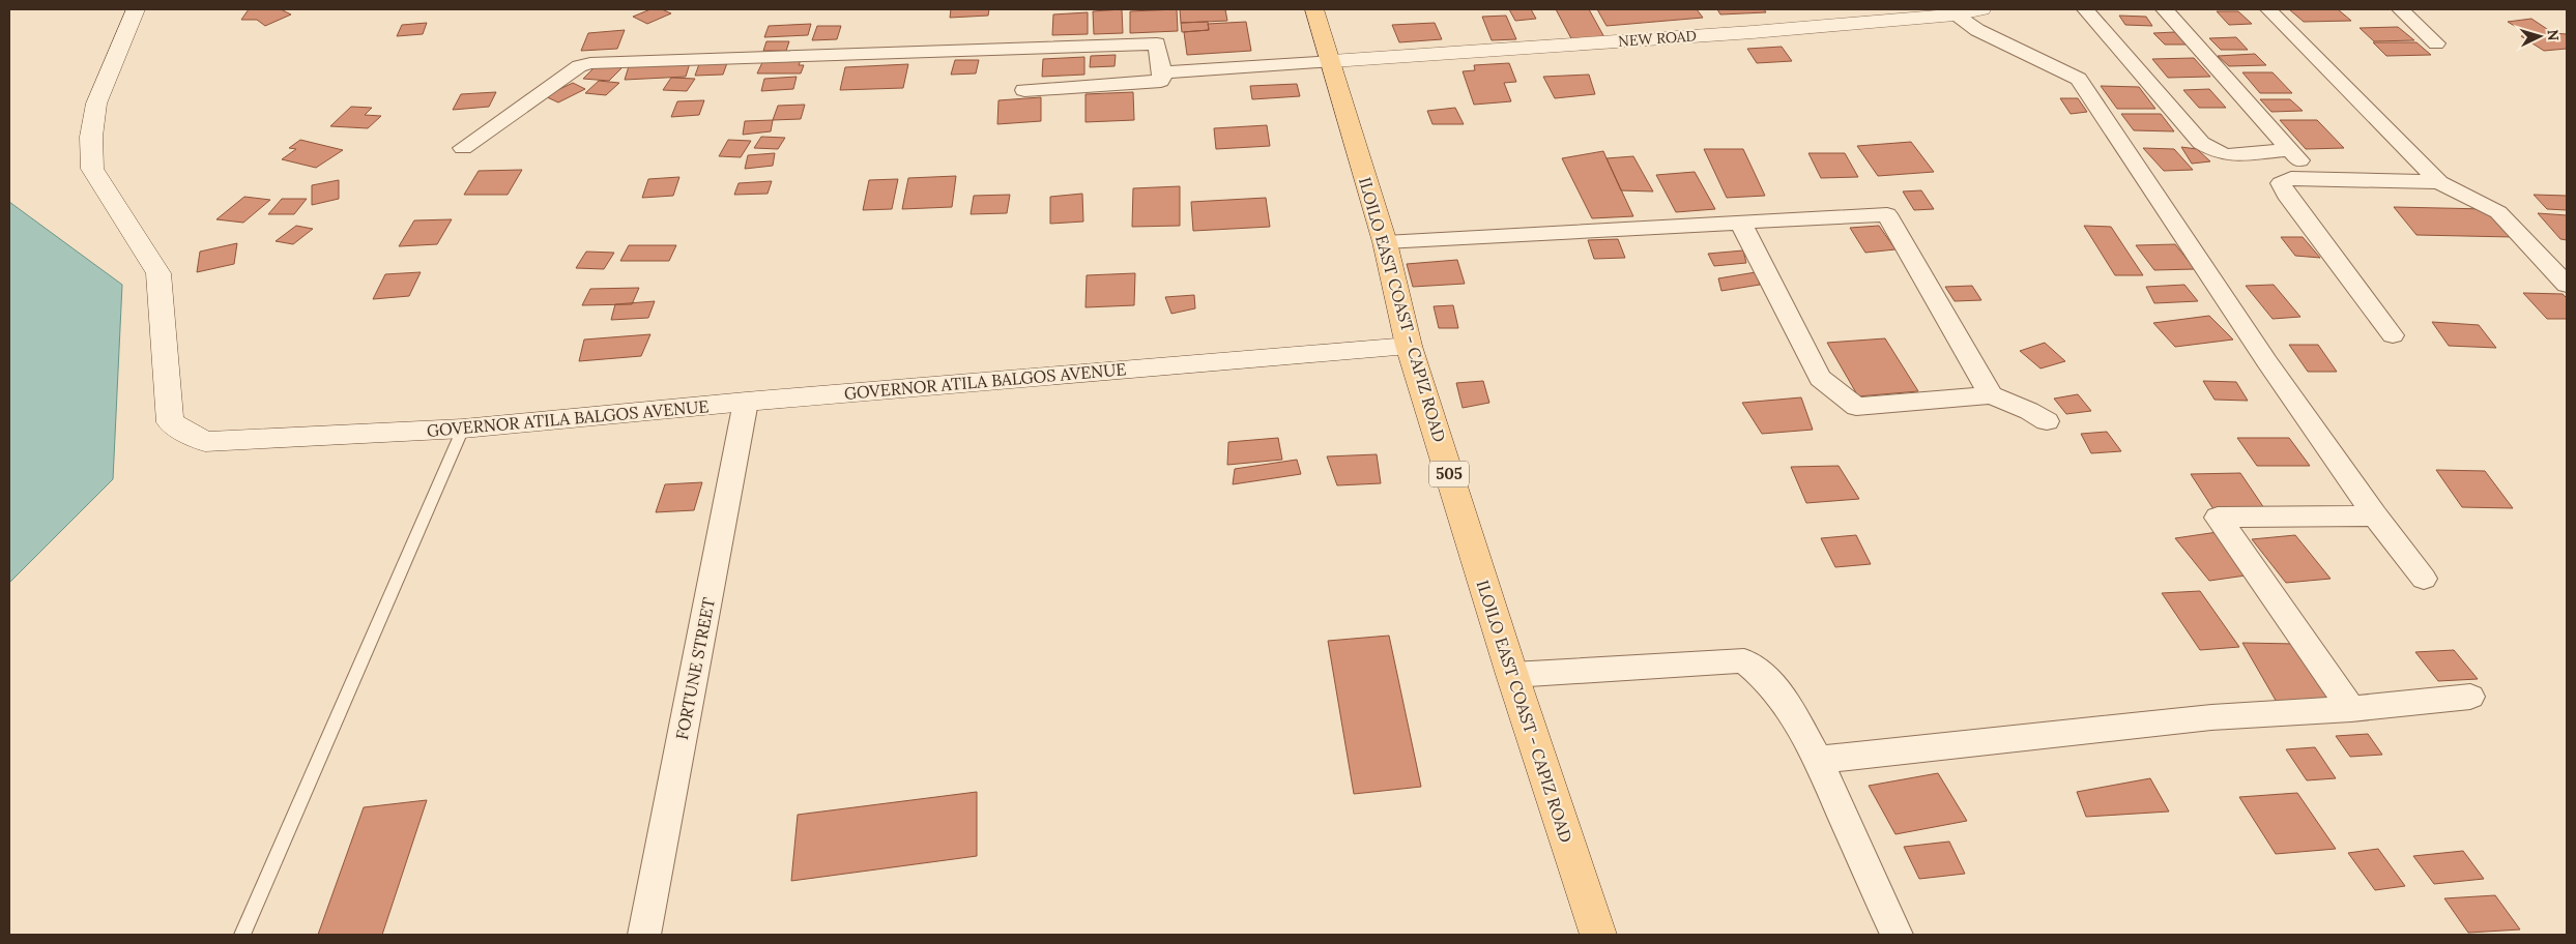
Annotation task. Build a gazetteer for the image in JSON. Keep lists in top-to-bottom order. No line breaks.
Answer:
{"streets":{"main road":["NEW ROAD","ILOILO EAST COAST - CAPIZ ROAD","GOVERNOR ATILA BALGOS AVENUE","505"],"street":["FORTUNE STREET"]},"crossings":[["NEW ROAD","ILOILO EAST COAST - CAPIZ ROAD"],["ILOILO EAST COAST - CAPIZ ROAD","GOVERNOR ATILA BALGOS AVENUE"],["GOVERNOR ATILA BALGOS AVENUE","FORTUNE STREET"]],"north":"right"}
